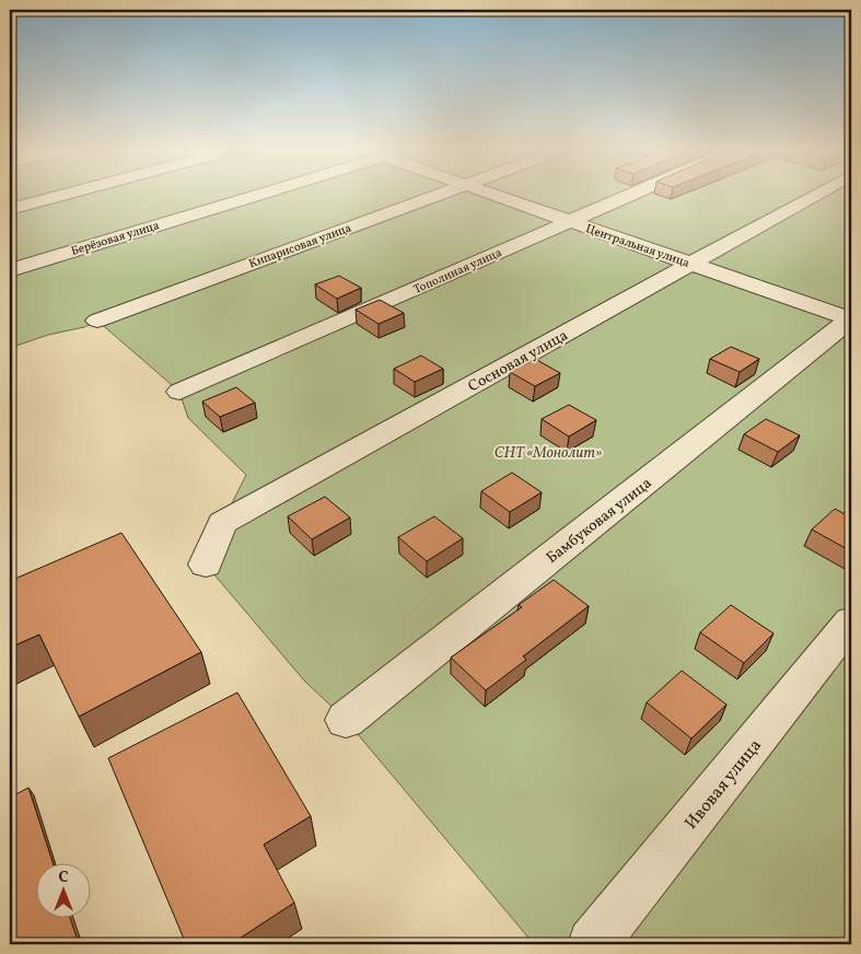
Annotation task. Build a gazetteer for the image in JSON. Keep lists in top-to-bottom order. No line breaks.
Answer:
{"streets":{"street":["Берёзовая улица","Кипарисовая улица","Центральная улица","Тополиная улица","Сосновая улица","Бамбуковая улица","Ивовая улица"]},"crossings":[["Центральная улица","Тополиная улица"],["Центральная улица","Сосновая улица"],["Центральная улица","Бамбуковая улица"]],"parks":["СНТ «Монолит»"],"north":"top"}
